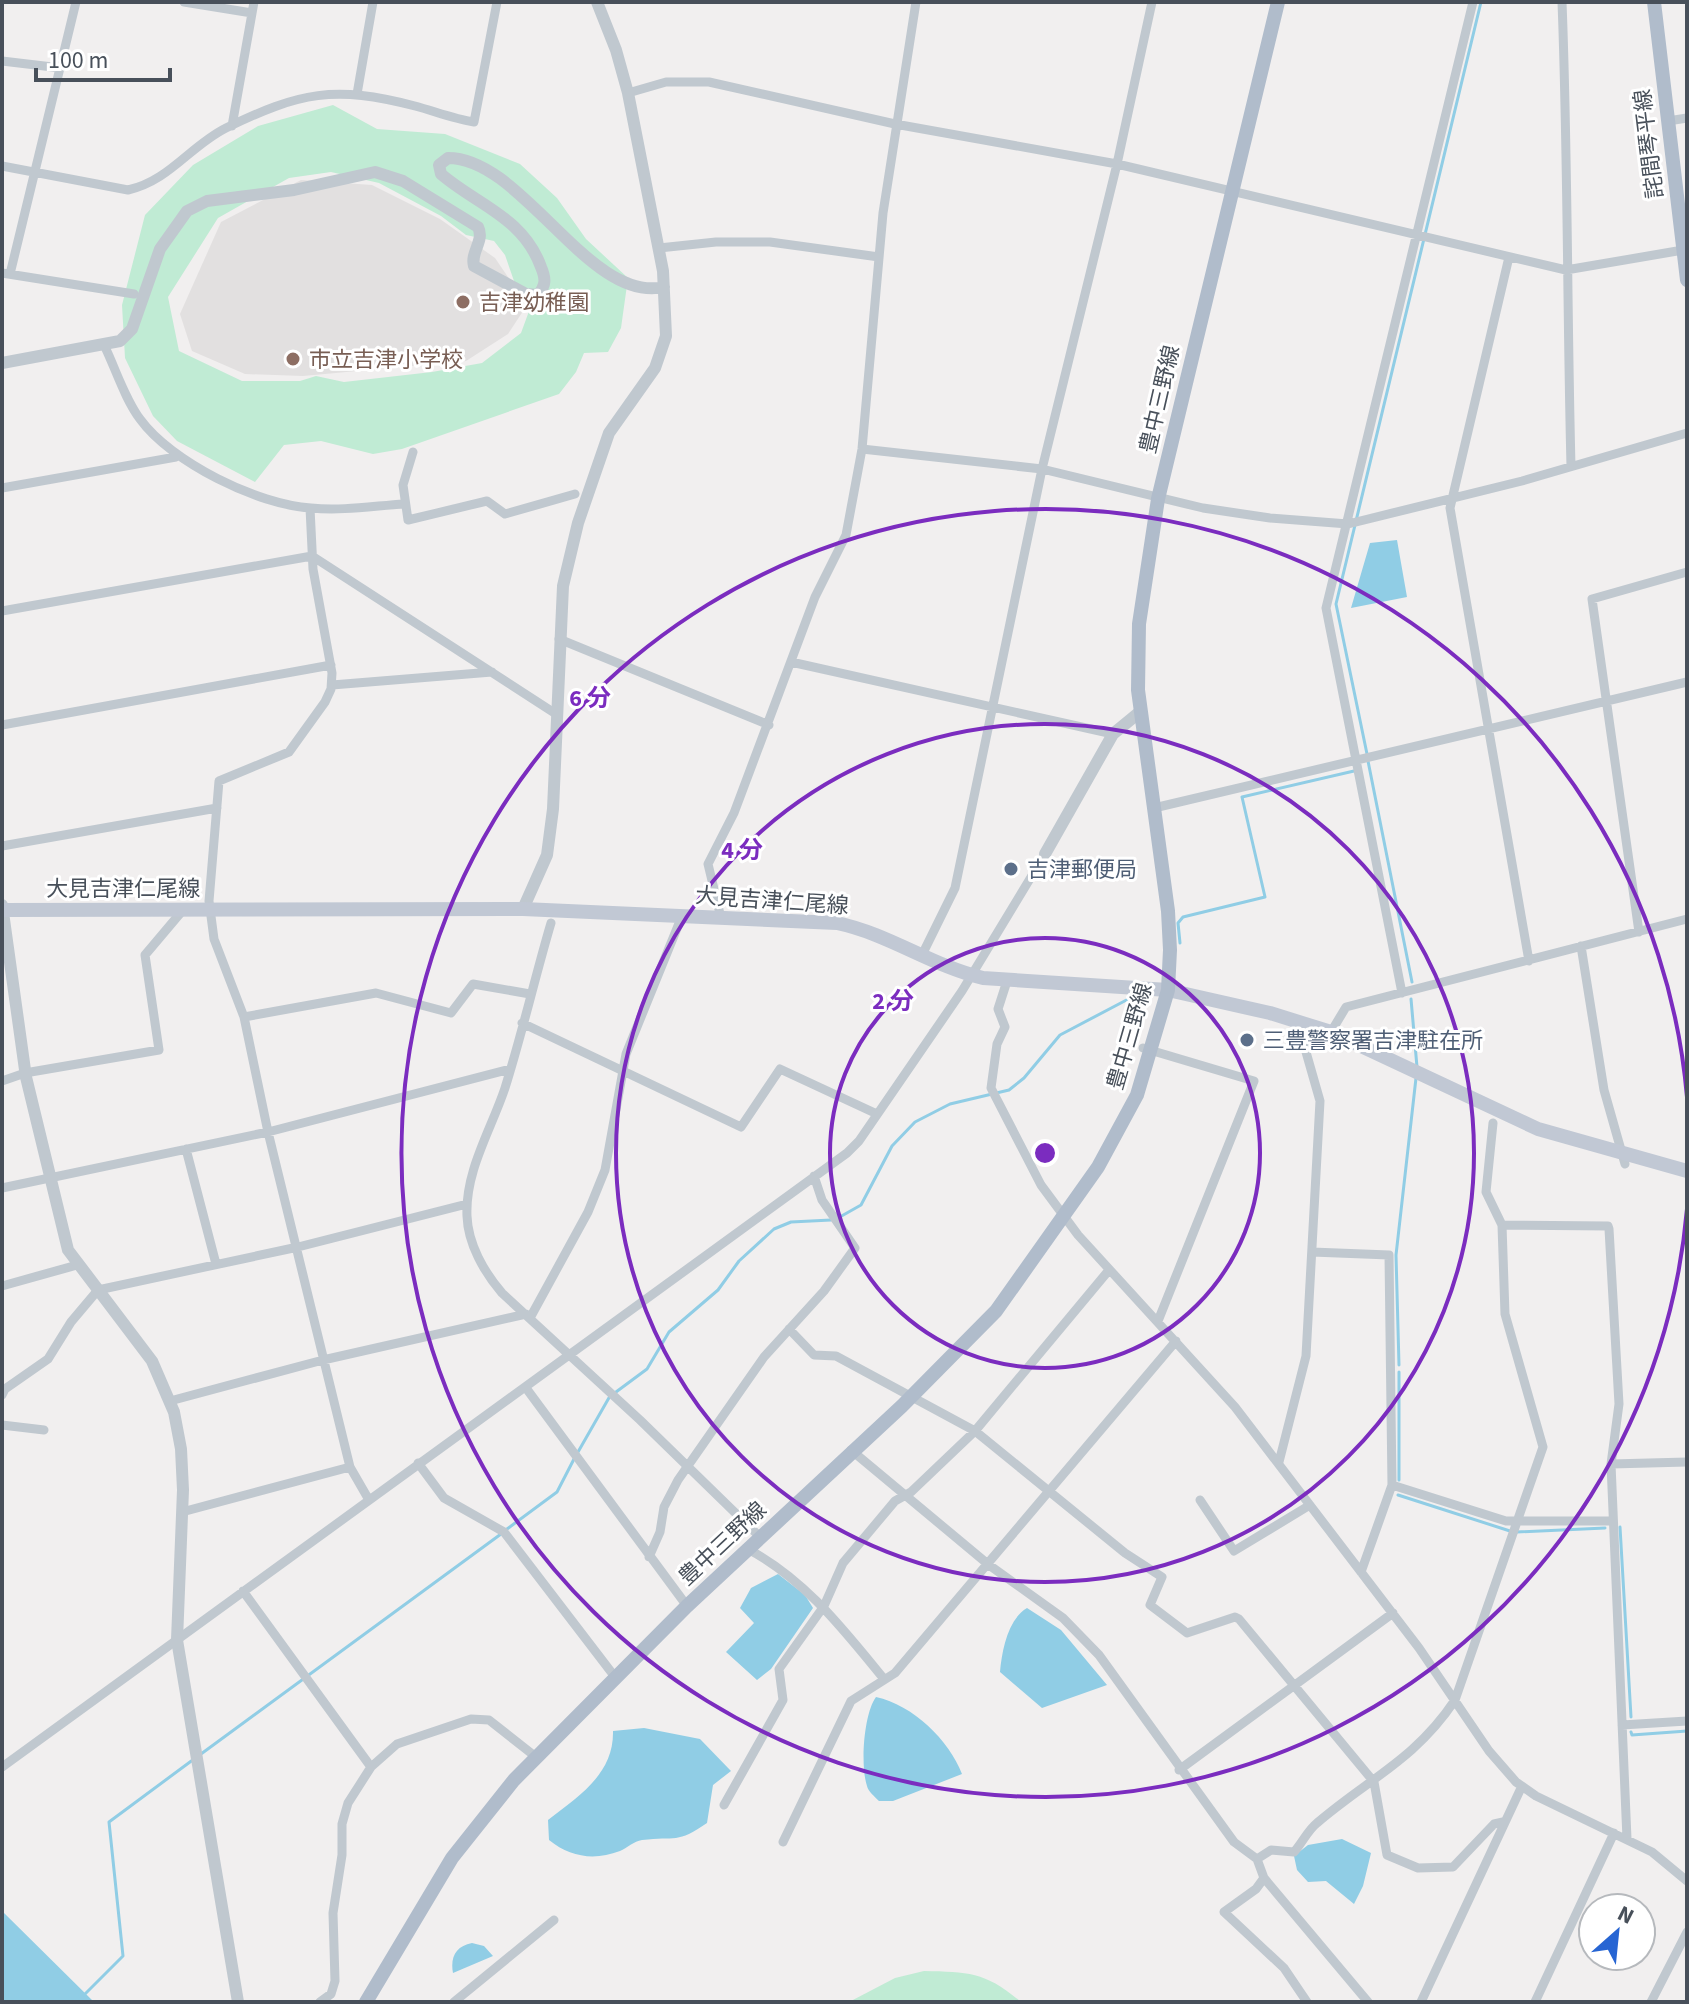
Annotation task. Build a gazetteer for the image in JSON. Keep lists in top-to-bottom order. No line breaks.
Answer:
{"streets":{"main road":["詫間琴平線","豊中三野線","大見吉津仁尾線"]},"crossings":[["豊中三野線","大見吉津仁尾線"]],"places":["吉津幼稚園","市立吉津小学校","吉津郵便局","三豊警察署吉津駐在所"],"scale_bar":"100 m","north":"top right","rings":["6 分","4 分","2 分"]}
